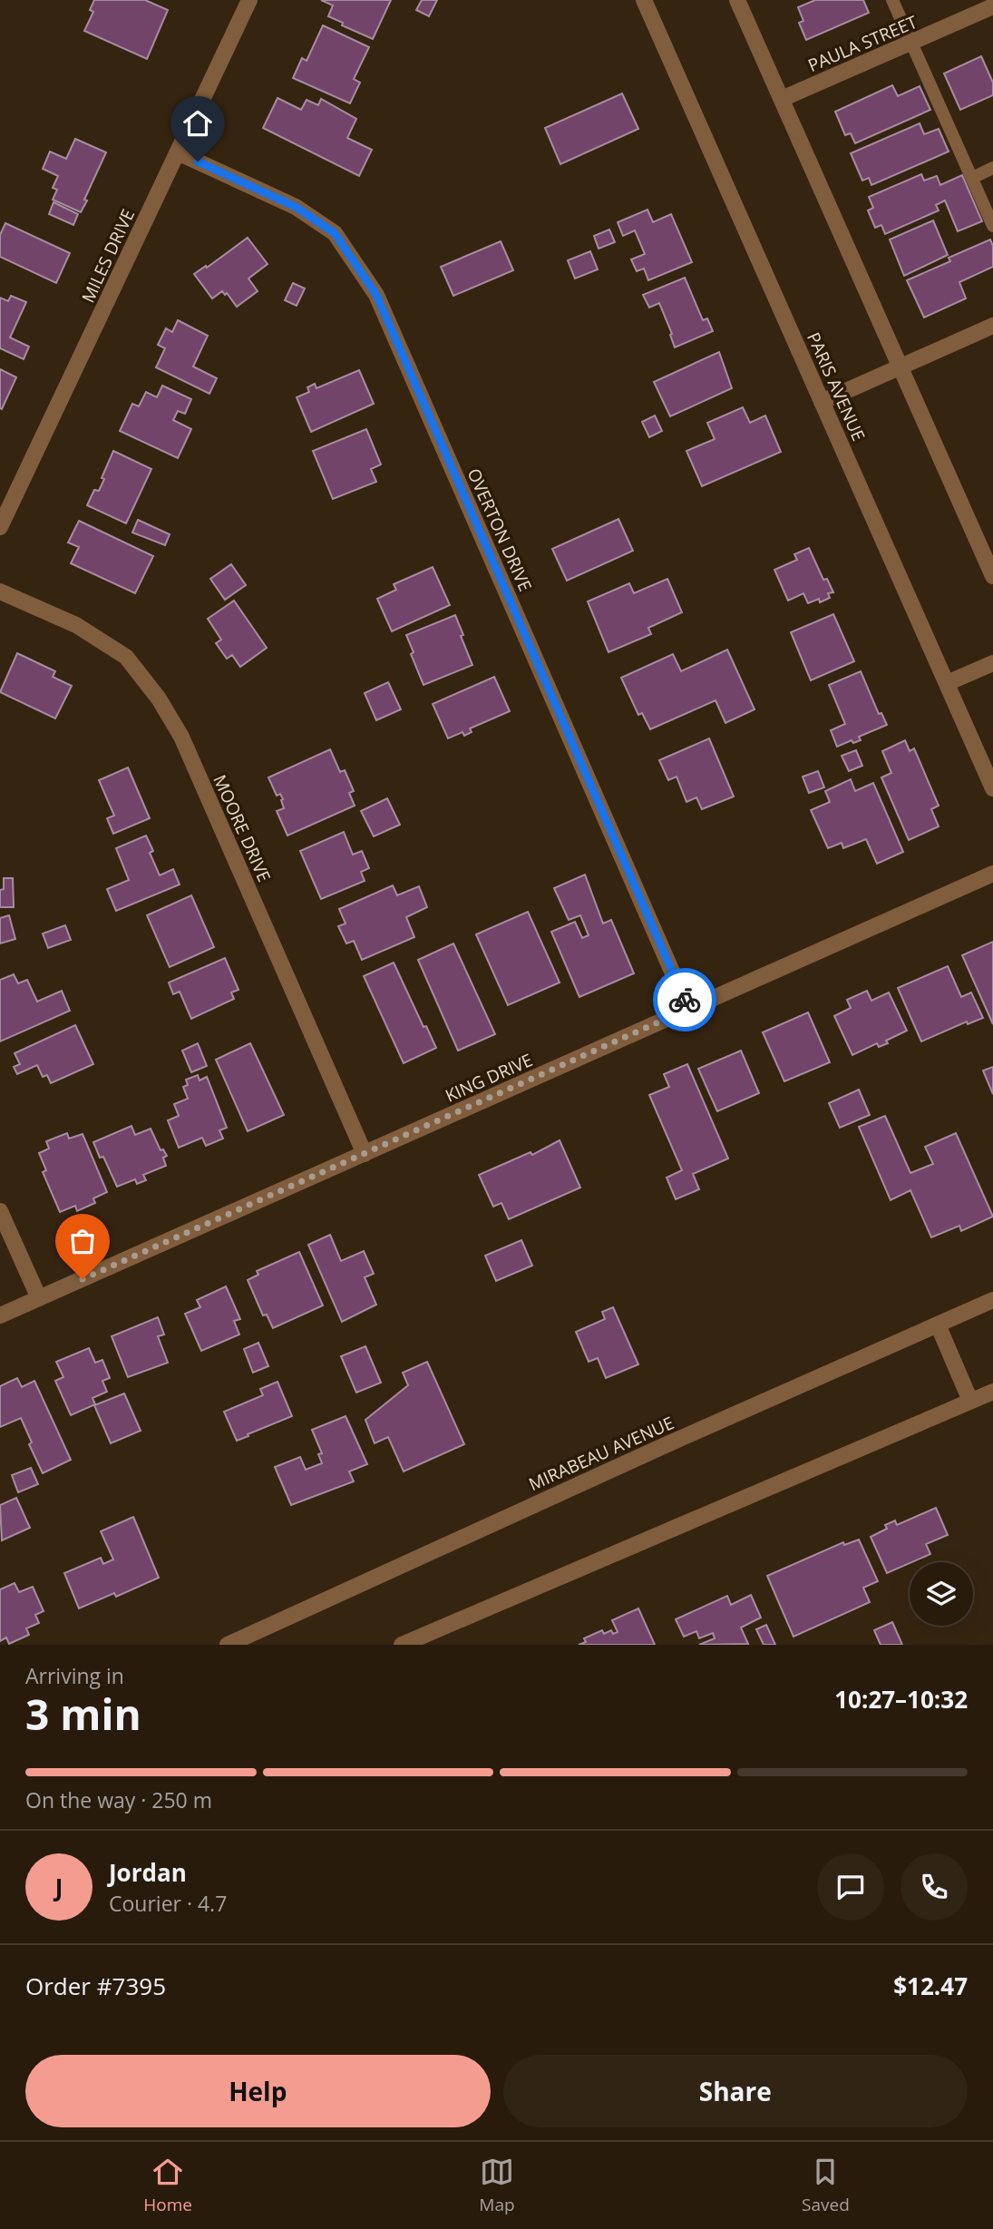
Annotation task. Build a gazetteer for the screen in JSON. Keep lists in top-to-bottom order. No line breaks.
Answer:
{"streets":{"street":["PAULA STREET","MILES DRIVE","PARIS AVENUE","OVERTON DRIVE","MOORE DRIVE","KING DRIVE","MIRABEAU AVENUE"]},"crossings":[["MILES DRIVE","OVERTON DRIVE"],["OVERTON DRIVE","KING DRIVE"],["MOORE DRIVE","KING DRIVE"]],"page":{"heading":["3 min","Arriving in","10:27–10:32"],"panel":["Jordan","Courier · 4.7","Order #7395","$12.47"],"bar":"On the way · 250 m","round":"J","buttons":["Help","Share"],"tabs":["Home","Map","Saved"]}}
